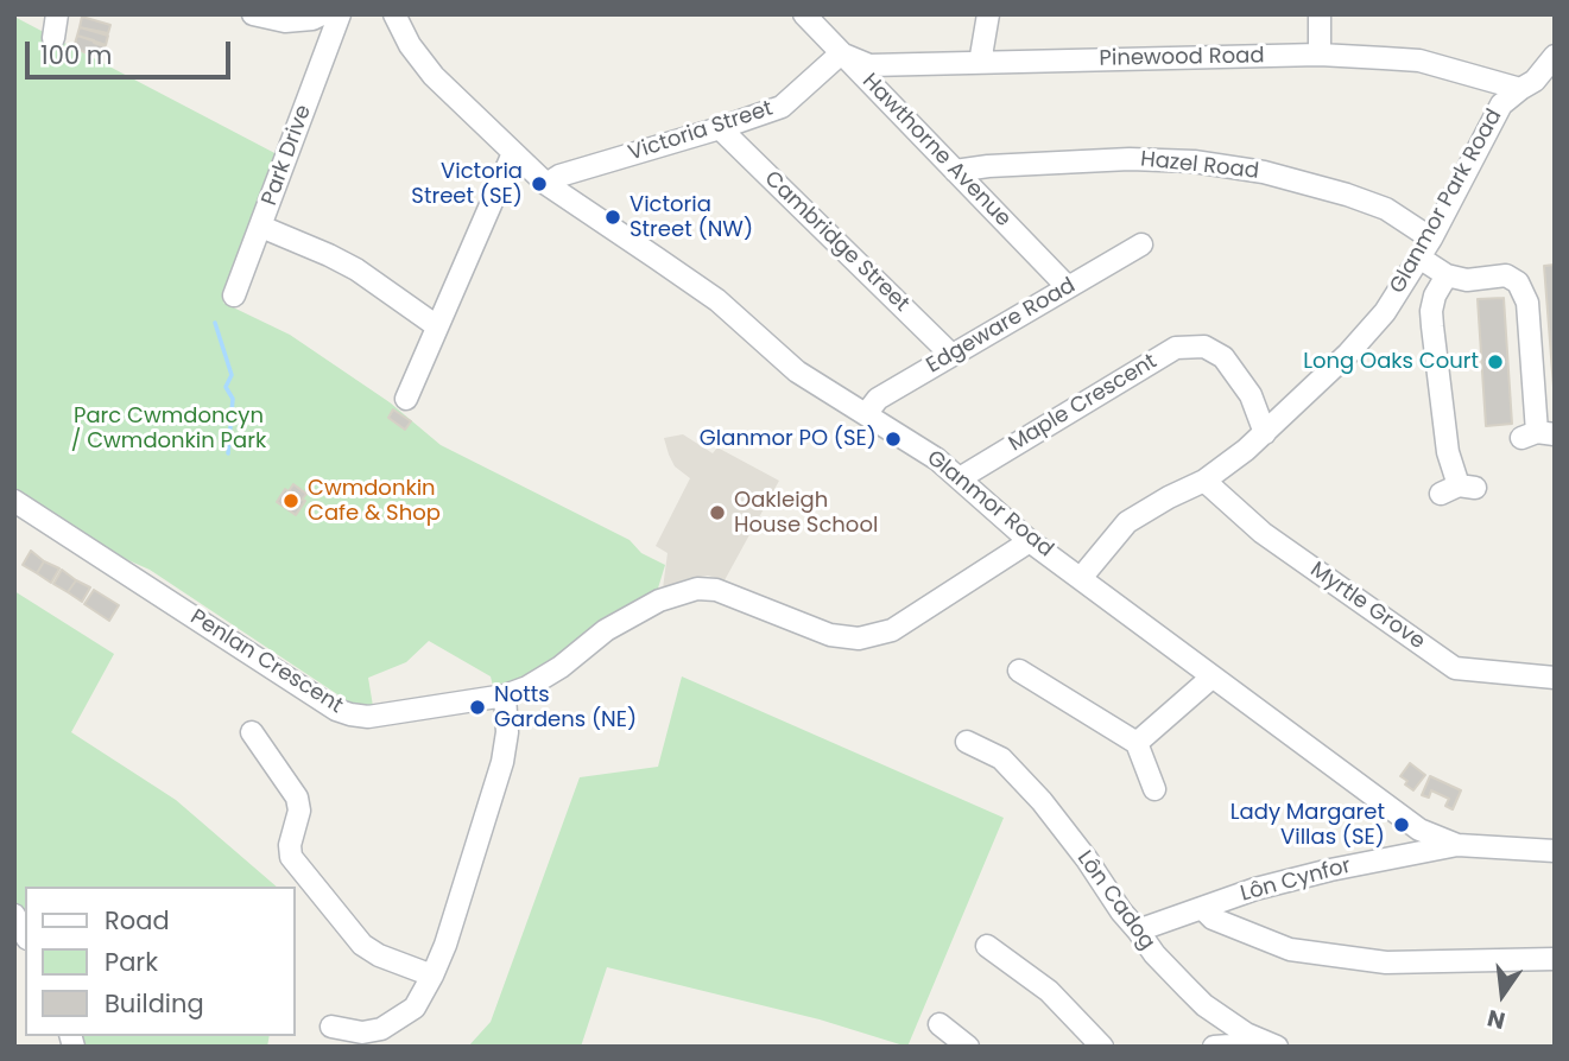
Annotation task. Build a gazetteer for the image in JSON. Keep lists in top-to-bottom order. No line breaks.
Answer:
{"streets":{"street":["Pinewood Road","Victoria Street","Hawthorne Avenue","Park Drive","Hazel Road","Glanmor Park Road","Cambridge Street","Edgeware Road","Maple Crescent","Glanmor Road","Myrtle Grove","Penlan Crescent","Lôn Cynfor","Lôn Cadog"]},"crossings":[["Pinewood Road","Victoria Street"],["Pinewood Road","Hawthorne Avenue"],["Pinewood Road","Glanmor Park Road"],["Victoria Street","Hawthorne Avenue"],["Victoria Street","Cambridge Street"],["Victoria Street","Glanmor Road"],["Hawthorne Avenue","Hazel Road"],["Hawthorne Avenue","Edgeware Road"],["Hazel Road","Glanmor Park Road"],["Glanmor Park Road","Maple Crescent"],["Glanmor Park Road","Glanmor Road"],["Glanmor Park Road","Myrtle Grove"],["Cambridge Street","Edgeware Road"],["Edgeware Road","Glanmor Road"],["Maple Crescent","Glanmor Road"],["Glanmor Road","Penlan Crescent"],["Glanmor Road","Lôn Cynfor"],["Lôn Cynfor","Lôn Cadog"]],"parks":["Parc Cwmdoncyn / Cwmdonkin Park"],"places":["Victoria Street (SE)","Victoria Street (NW)","Long Oaks Court","Glanmor PO (SE)","Cwmdonkin Cafe & Shop","Oakleigh House School","Notts Gardens (NE)","Lady Margaret Villas (SE)"],"legend":["Road","Park","Building"],"scale_bar":"100 m","north":"bottom"}
